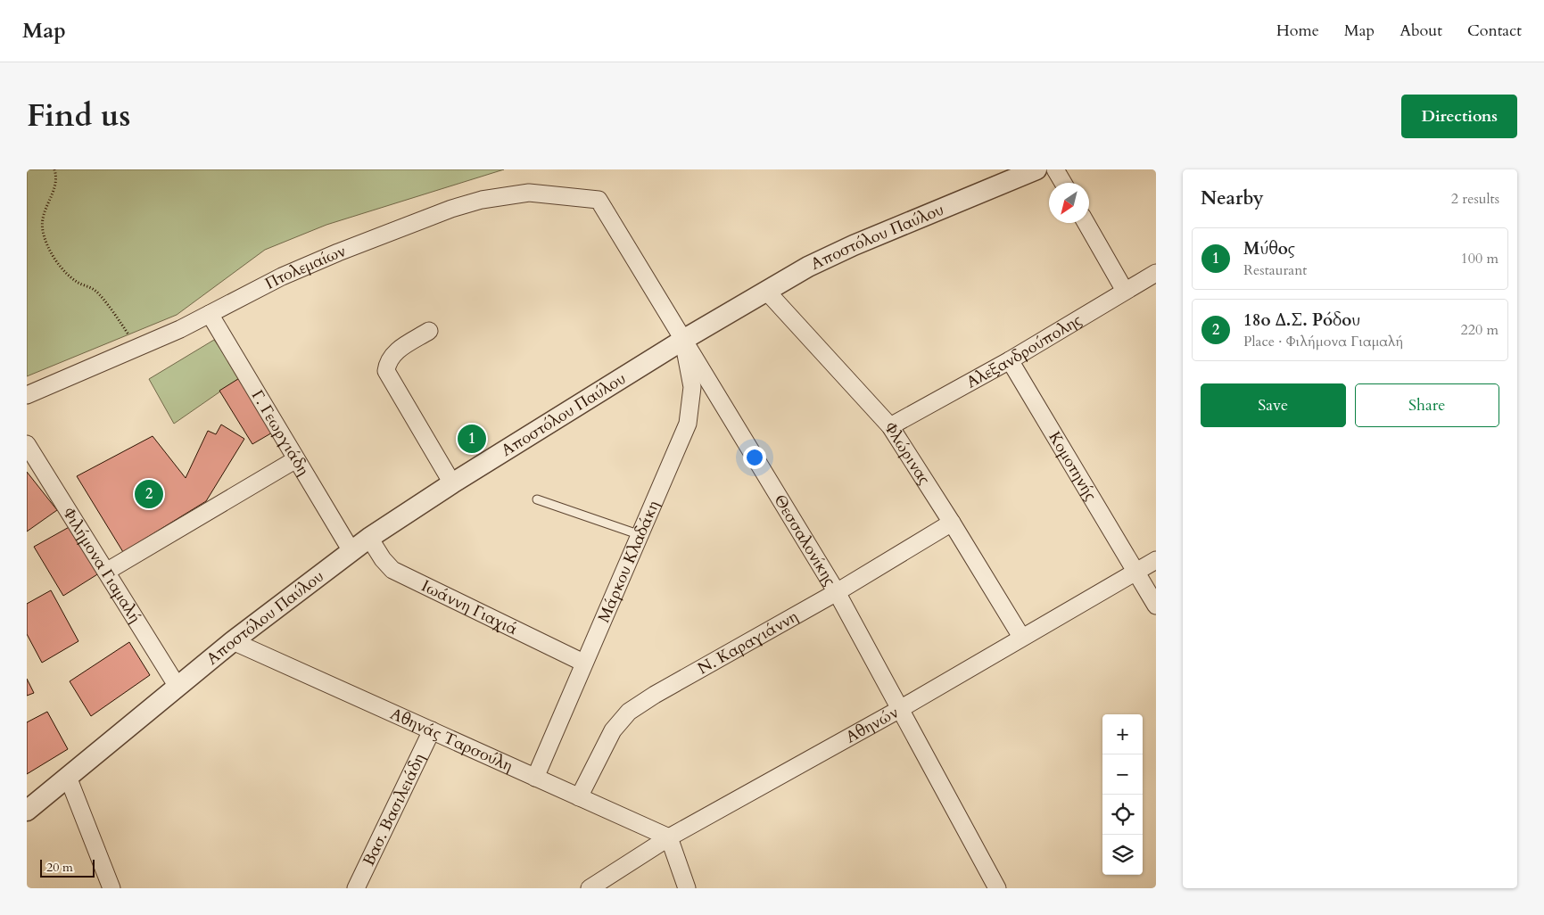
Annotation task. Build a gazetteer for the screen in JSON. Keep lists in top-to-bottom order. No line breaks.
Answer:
{"streets":{"street":["Αποστόλου Παύλου","Πτολεμαίων","Αλεξανδρούπολης","Γ. Γεωργιάδη","Φλώρινας","Κομοτηνής","Θεσσαλονίκης","Μάρκου Κλαδάκη","Φιλήμονα Γιαμαλή","Ιωάννη Γιαχιά","Ν. Καραγιάννη","Αθηνών","Αθηνάς Ταρσούλη","Βασ. Βασιλειάδη"]},"crossings":[["Αποστόλου Παύλου","Γ. Γεωργιάδη"],["Αποστόλου Παύλου","Φλώρινας"],["Αποστόλου Παύλου","Θεσσαλονίκης"],["Αποστόλου Παύλου","Μάρκου Κλαδάκη"],["Αποστόλου Παύλου","Φιλήμονα Γιαμαλή"],["Αποστόλου Παύλου","Ιωάννη Γιαχιά"],["Αποστόλου Παύλου","Αθηνάς Ταρσούλη"],["Πτολεμαίων","Γ. Γεωργιάδη"],["Πτολεμαίων","Θεσσαλονίκης"],["Αλεξανδρούπολης","Φλώρινας"],["Αλεξανδρούπολης","Κομοτηνής"],["Φλώρινας","Ν. Καραγιάννη"],["Φλώρινας","Αθηνών"],["Κομοτηνής","Αθηνών"],["Θεσσαλονίκης","Μάρκου Κλαδάκη"],["Θεσσαλονίκης","Ν. Καραγιάννη"],["Θεσσαλονίκης","Αθηνών"],["Μάρκου Κλαδάκη","Ιωάννη Γιαχιά"],["Μάρκου Κλαδάκη","Αθηνάς Ταρσούλη"],["Ν. Καραγιάννη","Αθηνάς Ταρσούλη"],["Αθηνών","Αθηνάς Ταρσούλη"],["Αθηνάς Ταρσούλη","Βασ. Βασιλειάδη"]],"scale_bar":"20 m","north":"bottom left","page":{"header":"Map","nav":["Home","Map","About","Contact"],"title":"Find us","buttons":["Directions",["Save","Share"]],"heading":["Nearby","2 results"],"list":[{"mark":"1","name":"Μύθος","note":"Restaurant","value":"100 m"},{"mark":"2","name":"18ο Δ.Σ. Ρόδου","note":"Place · Φιλήμονα Γιαμαλή","value":"220 m"}],"pins":["1","2"],"map_buttons":["+","−"],"scale":"20 m"}}
